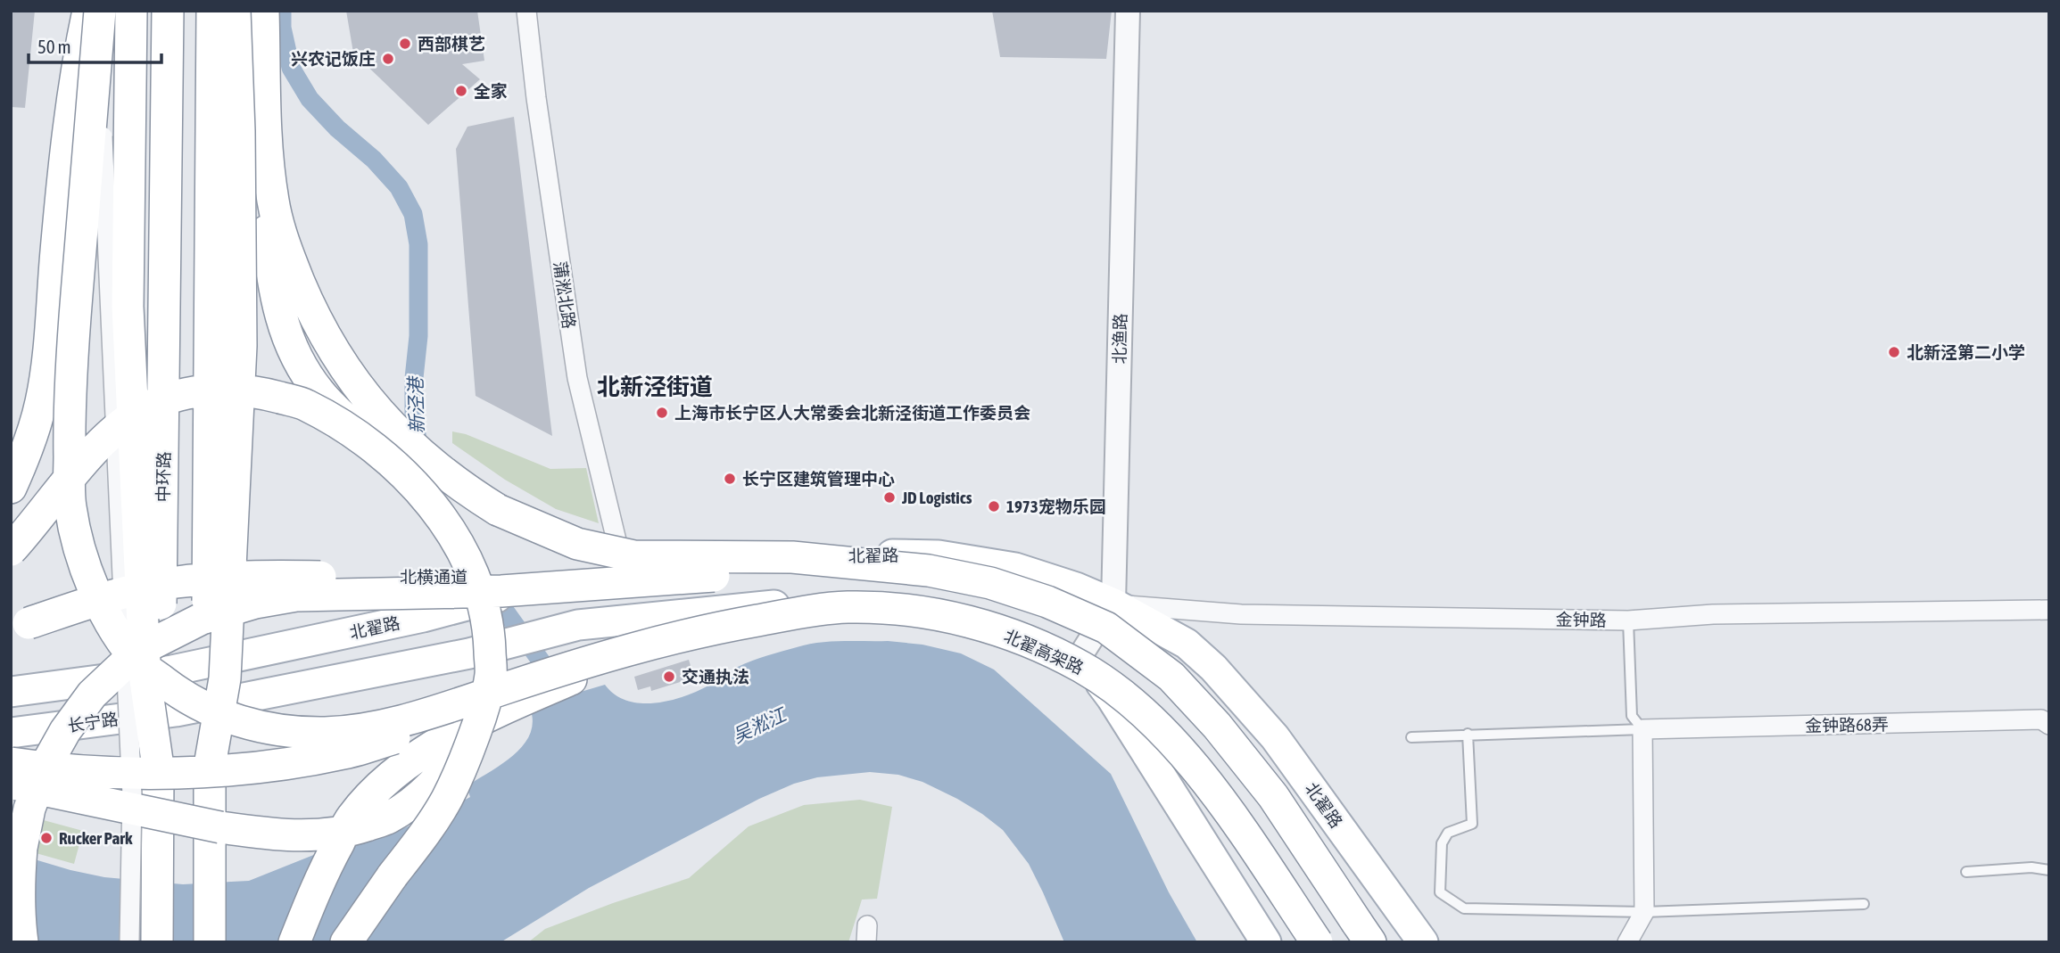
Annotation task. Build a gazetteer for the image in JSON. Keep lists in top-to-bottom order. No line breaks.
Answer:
{"streets":{"highway":["中环路","北横通道","北翟高架路"],"main road":["北翟路","长宁路"],"street":["蒲淞北路","北渔路","金钟路","金钟路68弄"]},"crossings":[["蒲淞北路","北翟路"],["北渔路","北翟路"],["北渔路","金钟路"],["北翟路","金钟路"]],"districts":["北新泾街道"],"water":["新泾港","吴淞江"],"places":["西部棋艺","兴农记饭庄","全家","北新泾第二小学","上海市长宁区人大常委会北新泾街道工作委员会","长宁区建筑管理中心","JD Logistics","1973宠物乐园","交通执法","Rucker Park"],"scale_bar":"50 m"}
